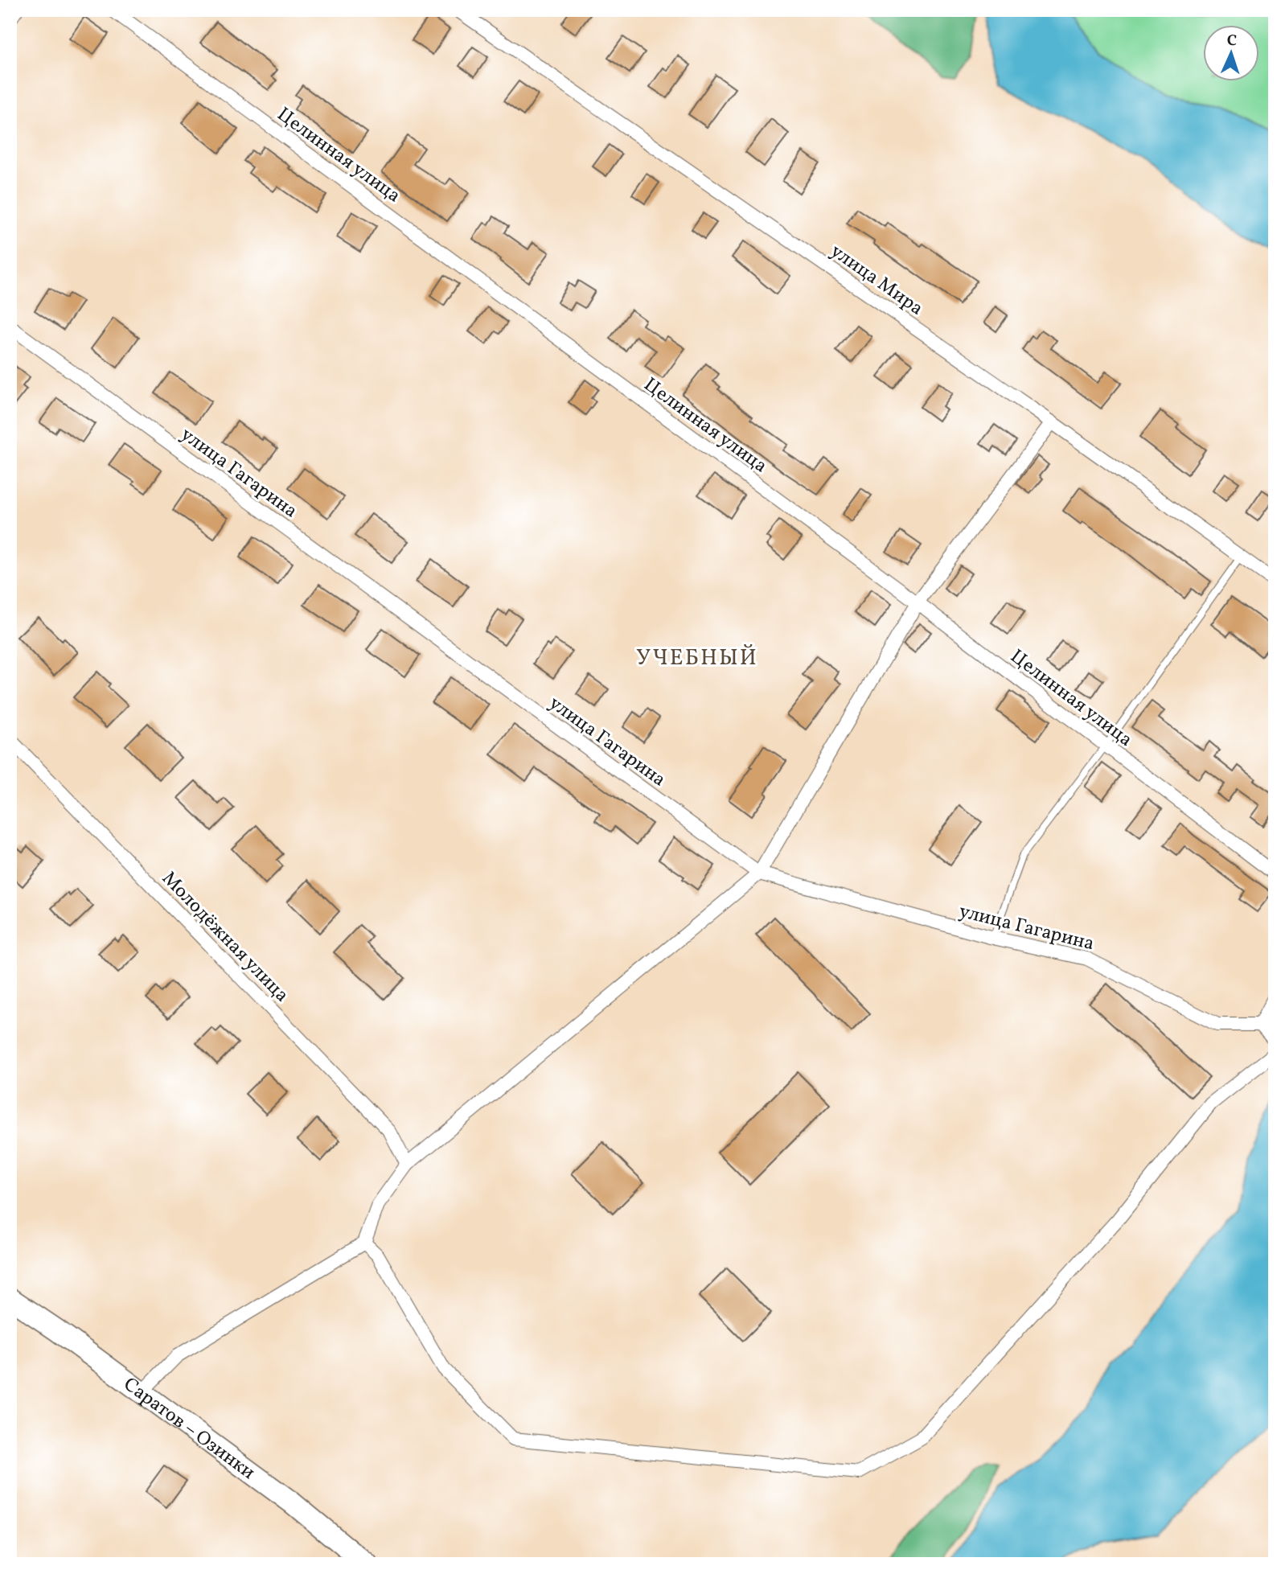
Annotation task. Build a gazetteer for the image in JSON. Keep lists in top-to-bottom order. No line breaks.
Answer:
{"streets":{"highway":["Саратов – Озинки"],"street":["Целинная улица","улица Мира","улица Гагарина","Молодёжная улица"]},"districts":["УЧЕБНЫЙ"],"north":"top"}
